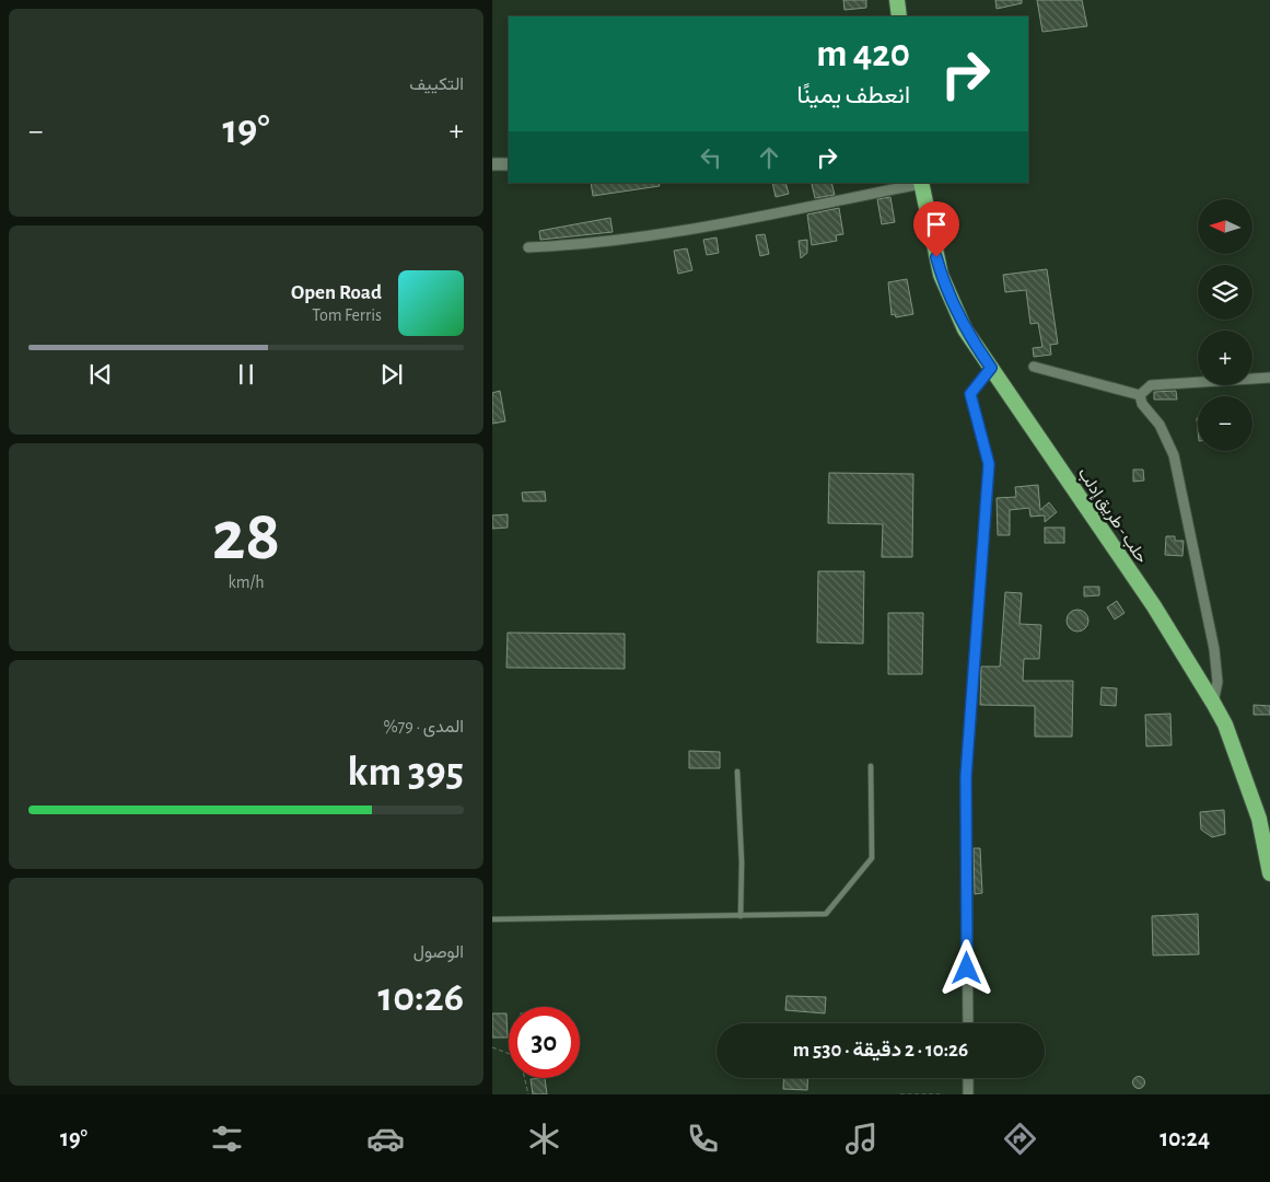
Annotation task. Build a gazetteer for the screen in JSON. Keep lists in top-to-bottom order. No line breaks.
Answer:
{"streets":{"highway":["حلب - طريق إدلب"]},"north":"left","page":{"tile":["التكييف",["28","km/h"],["المدى · 79%","395 km"],["الوصول","10:26"]],"turn":["420 m","انعطف يمينًا"],"heat":["−","19°","+"],"map_buttons":["+","−"],"song":["Open Road","Tom Ferris"],"limit":"30","trip":"10:26 · 2 دقيقة · 530 m","tabs":["10:24","19°"]}}
